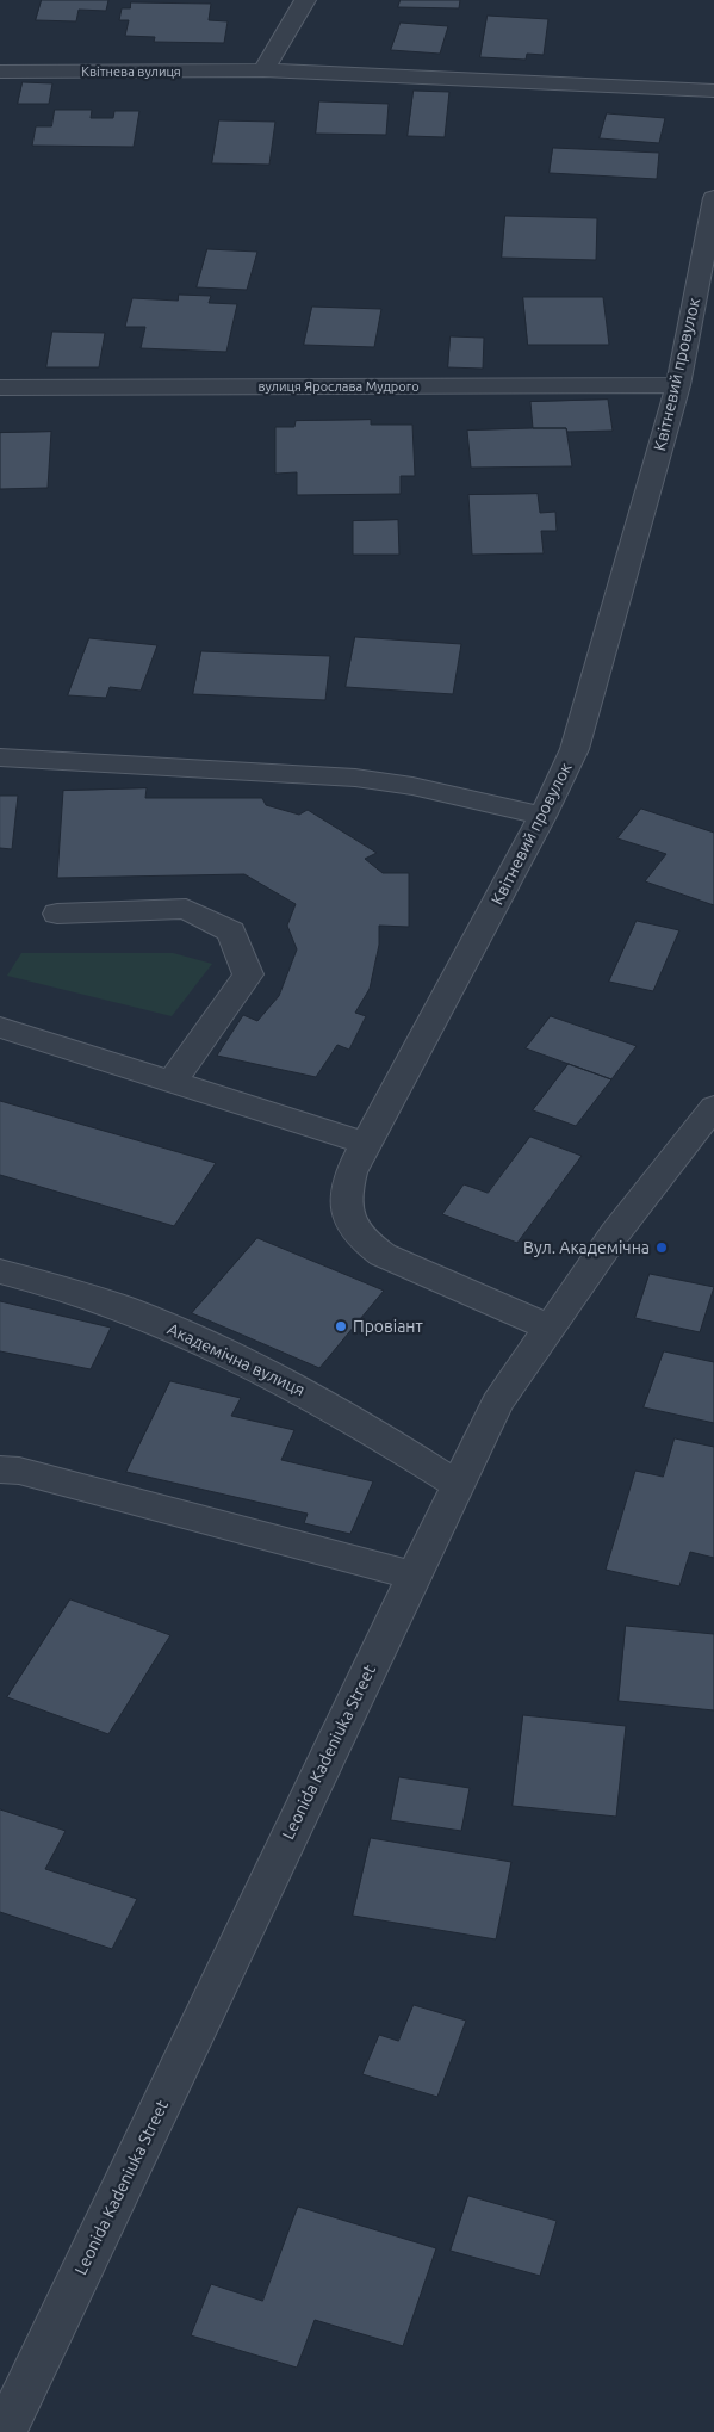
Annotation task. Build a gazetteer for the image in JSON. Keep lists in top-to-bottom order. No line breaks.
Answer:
{"streets":{"street":["Квітнева вулиця","Квітневий провулок","вулиця Ярослава Мудрого","Академічна вулиця","Leonida Kadeniuka Street"]},"crossings":[["Квітневий провулок","вулиця Ярослава Мудрого"],["Квітневий провулок","Leonida Kadeniuka Street"],["Академічна вулиця","Leonida Kadeniuka Street"]],"places":["Вул. Академічна","Провіант"]}
